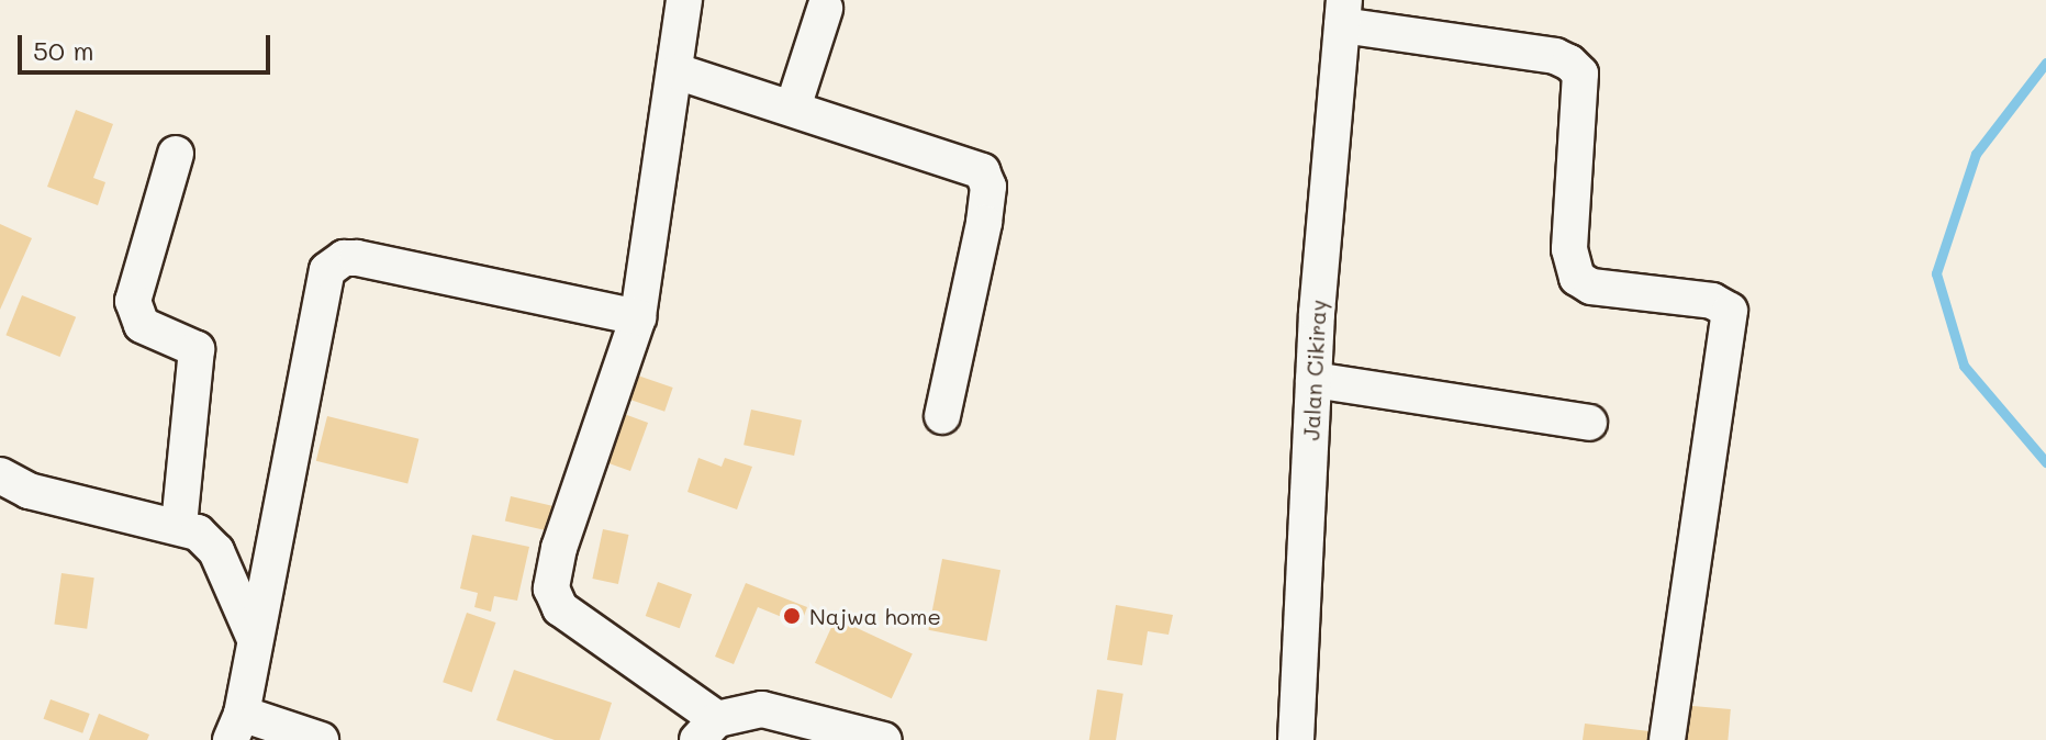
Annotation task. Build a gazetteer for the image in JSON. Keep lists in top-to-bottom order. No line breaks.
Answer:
{"streets":{"street":["Jalan Cikiray"]},"places":["Najwa home"],"scale_bar":"50 m"}
